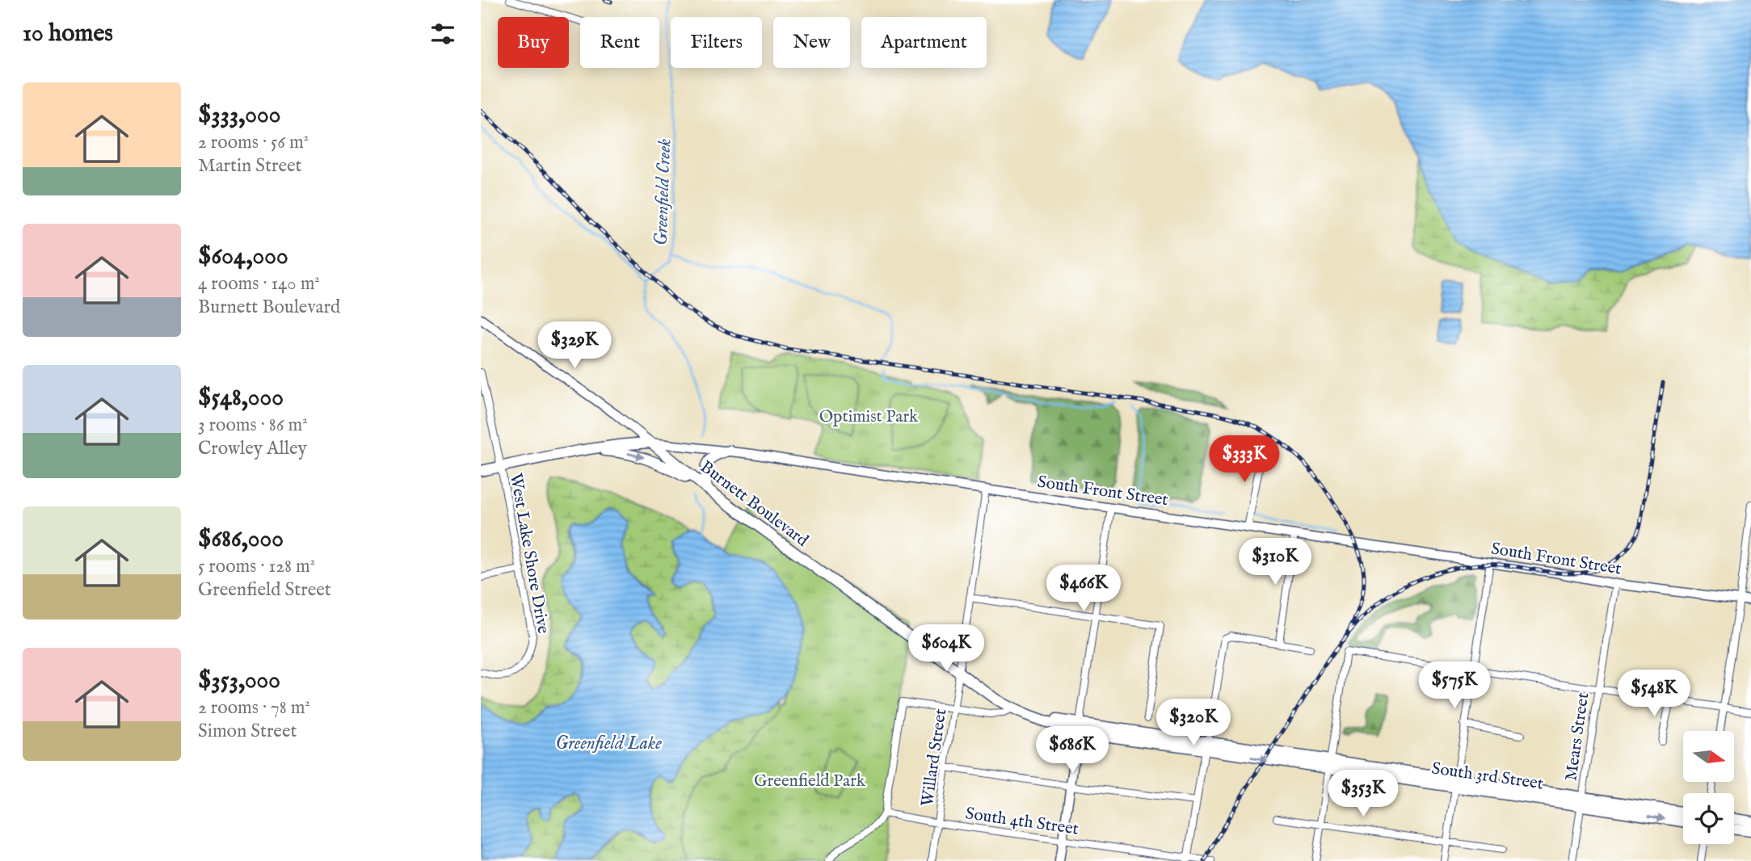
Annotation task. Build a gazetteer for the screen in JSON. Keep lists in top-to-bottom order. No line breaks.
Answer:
{"streets":{"highway":["Burnett Boulevard","South 3rd Street"],"main road":["South Front Street"],"street":["West Lake Shore Drive","Mears Street","Willard Street","South 4th Street"]},"crossings":[["South Front Street","Burnett Boulevard"],["South Front Street","Mears Street"],["South Front Street","Willard Street"],["Burnett Boulevard","Willard Street"],["Burnett Boulevard","South 3rd Street"],["Mears Street","South 3rd Street"],["Willard Street","South 4th Street"]],"water":["Greenfield Creek","Greenfield Lake"],"parks":["Optimist Park","Greenfield Park"],"north":"right","page":{"heading":"10 homes","chip":["Buy","Rent","Filters","New","Apartment"],"list":[{"name":"$333,000","note":"2 rooms · 56 m² · Martin Street"},{"name":"$604,000","note":"4 rooms · 140 m² · Burnett Boulevard"},{"name":"$548,000","note":"3 rooms · 86 m² · Crowley Alley"},{"name":"$686,000","note":"5 rooms · 128 m² · Greenfield Street"},{"name":"$353,000","note":"2 rooms · 78 m² · Simon Street"}],"price":["$329K","$333K","$310K","$466K","$604K","$575K","$548K","$320K","$686K","$353K"]}}
